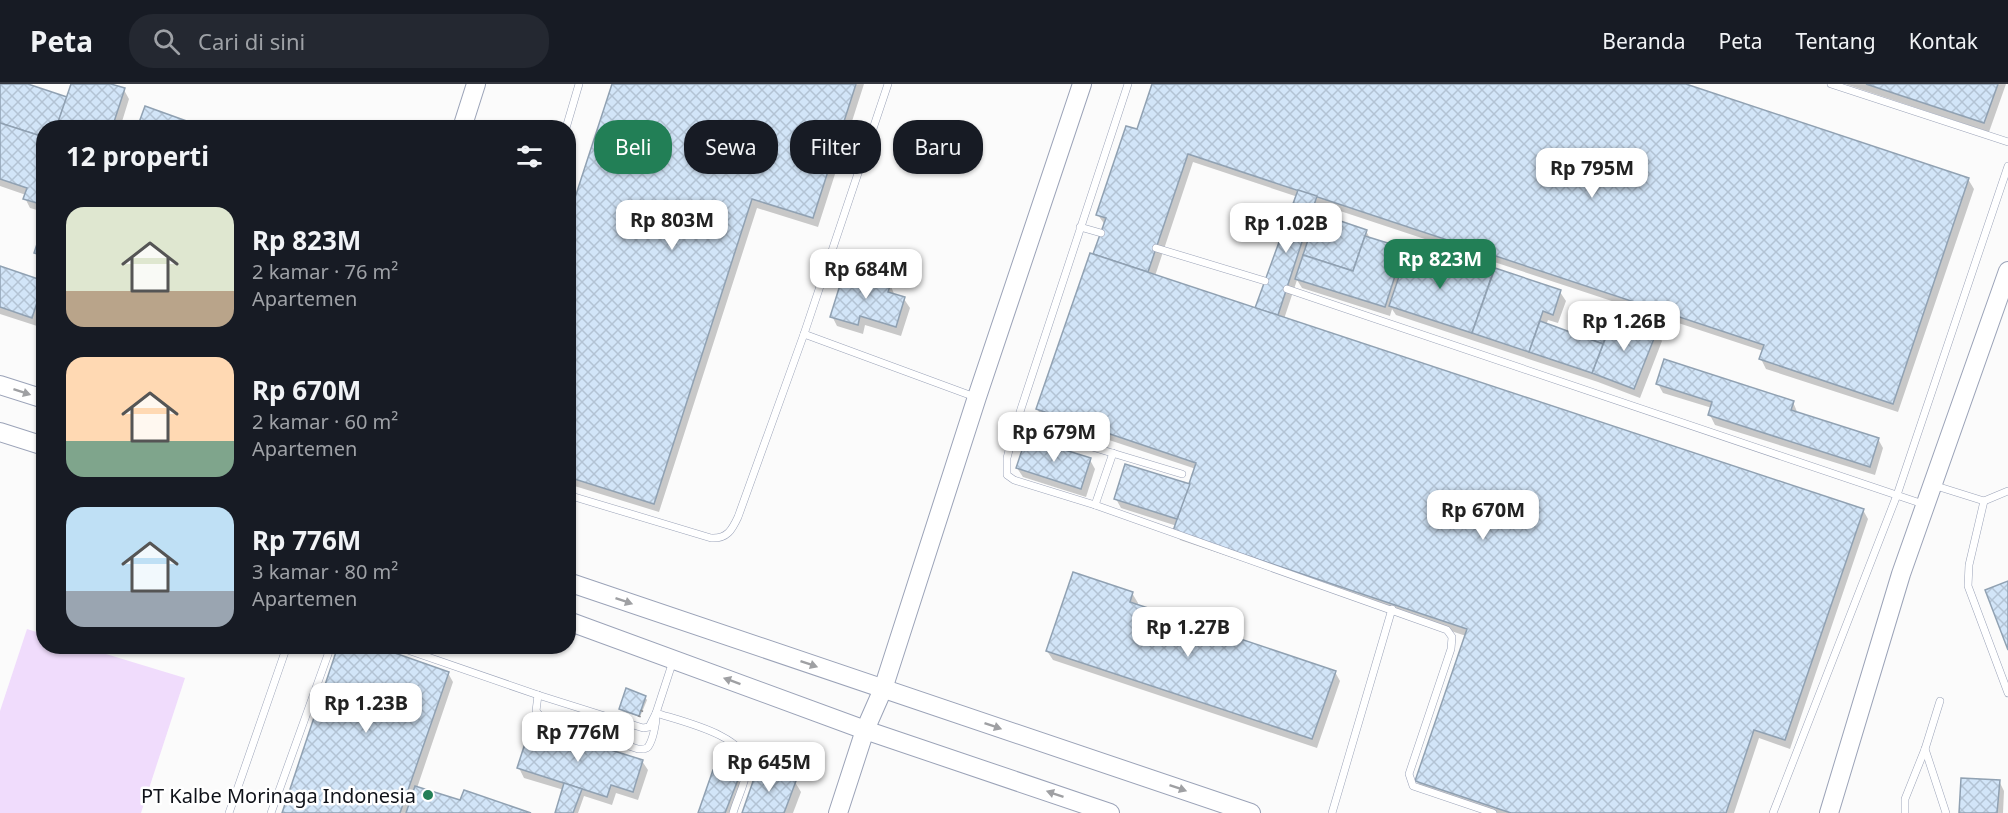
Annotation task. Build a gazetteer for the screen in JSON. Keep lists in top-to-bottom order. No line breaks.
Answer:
{"places":["PT Kalbe Morinaga Indonesia"],"page":{"header":"Peta","search":"Cari di sini","nav":["Beranda","Peta","Tentang","Kontak"],"chip":["Beli","Sewa","Filter","Baru"],"heading":"12 properti","price":["Rp 795M","Rp 803M","Rp 1.02B","Rp 823M","Rp 684M","Rp 1.26B","Rp 679M","Rp 670M","Rp 1.27B","Rp 1.23B","Rp 776M","Rp 645M"],"list":[{"name":"Rp 823M","note":"2 kamar · 76 m² · Apartemen"},{"name":"Rp 670M","note":"2 kamar · 60 m² · Apartemen"},{"name":"Rp 776M","note":"3 kamar · 80 m² · Apartemen"}]}}
